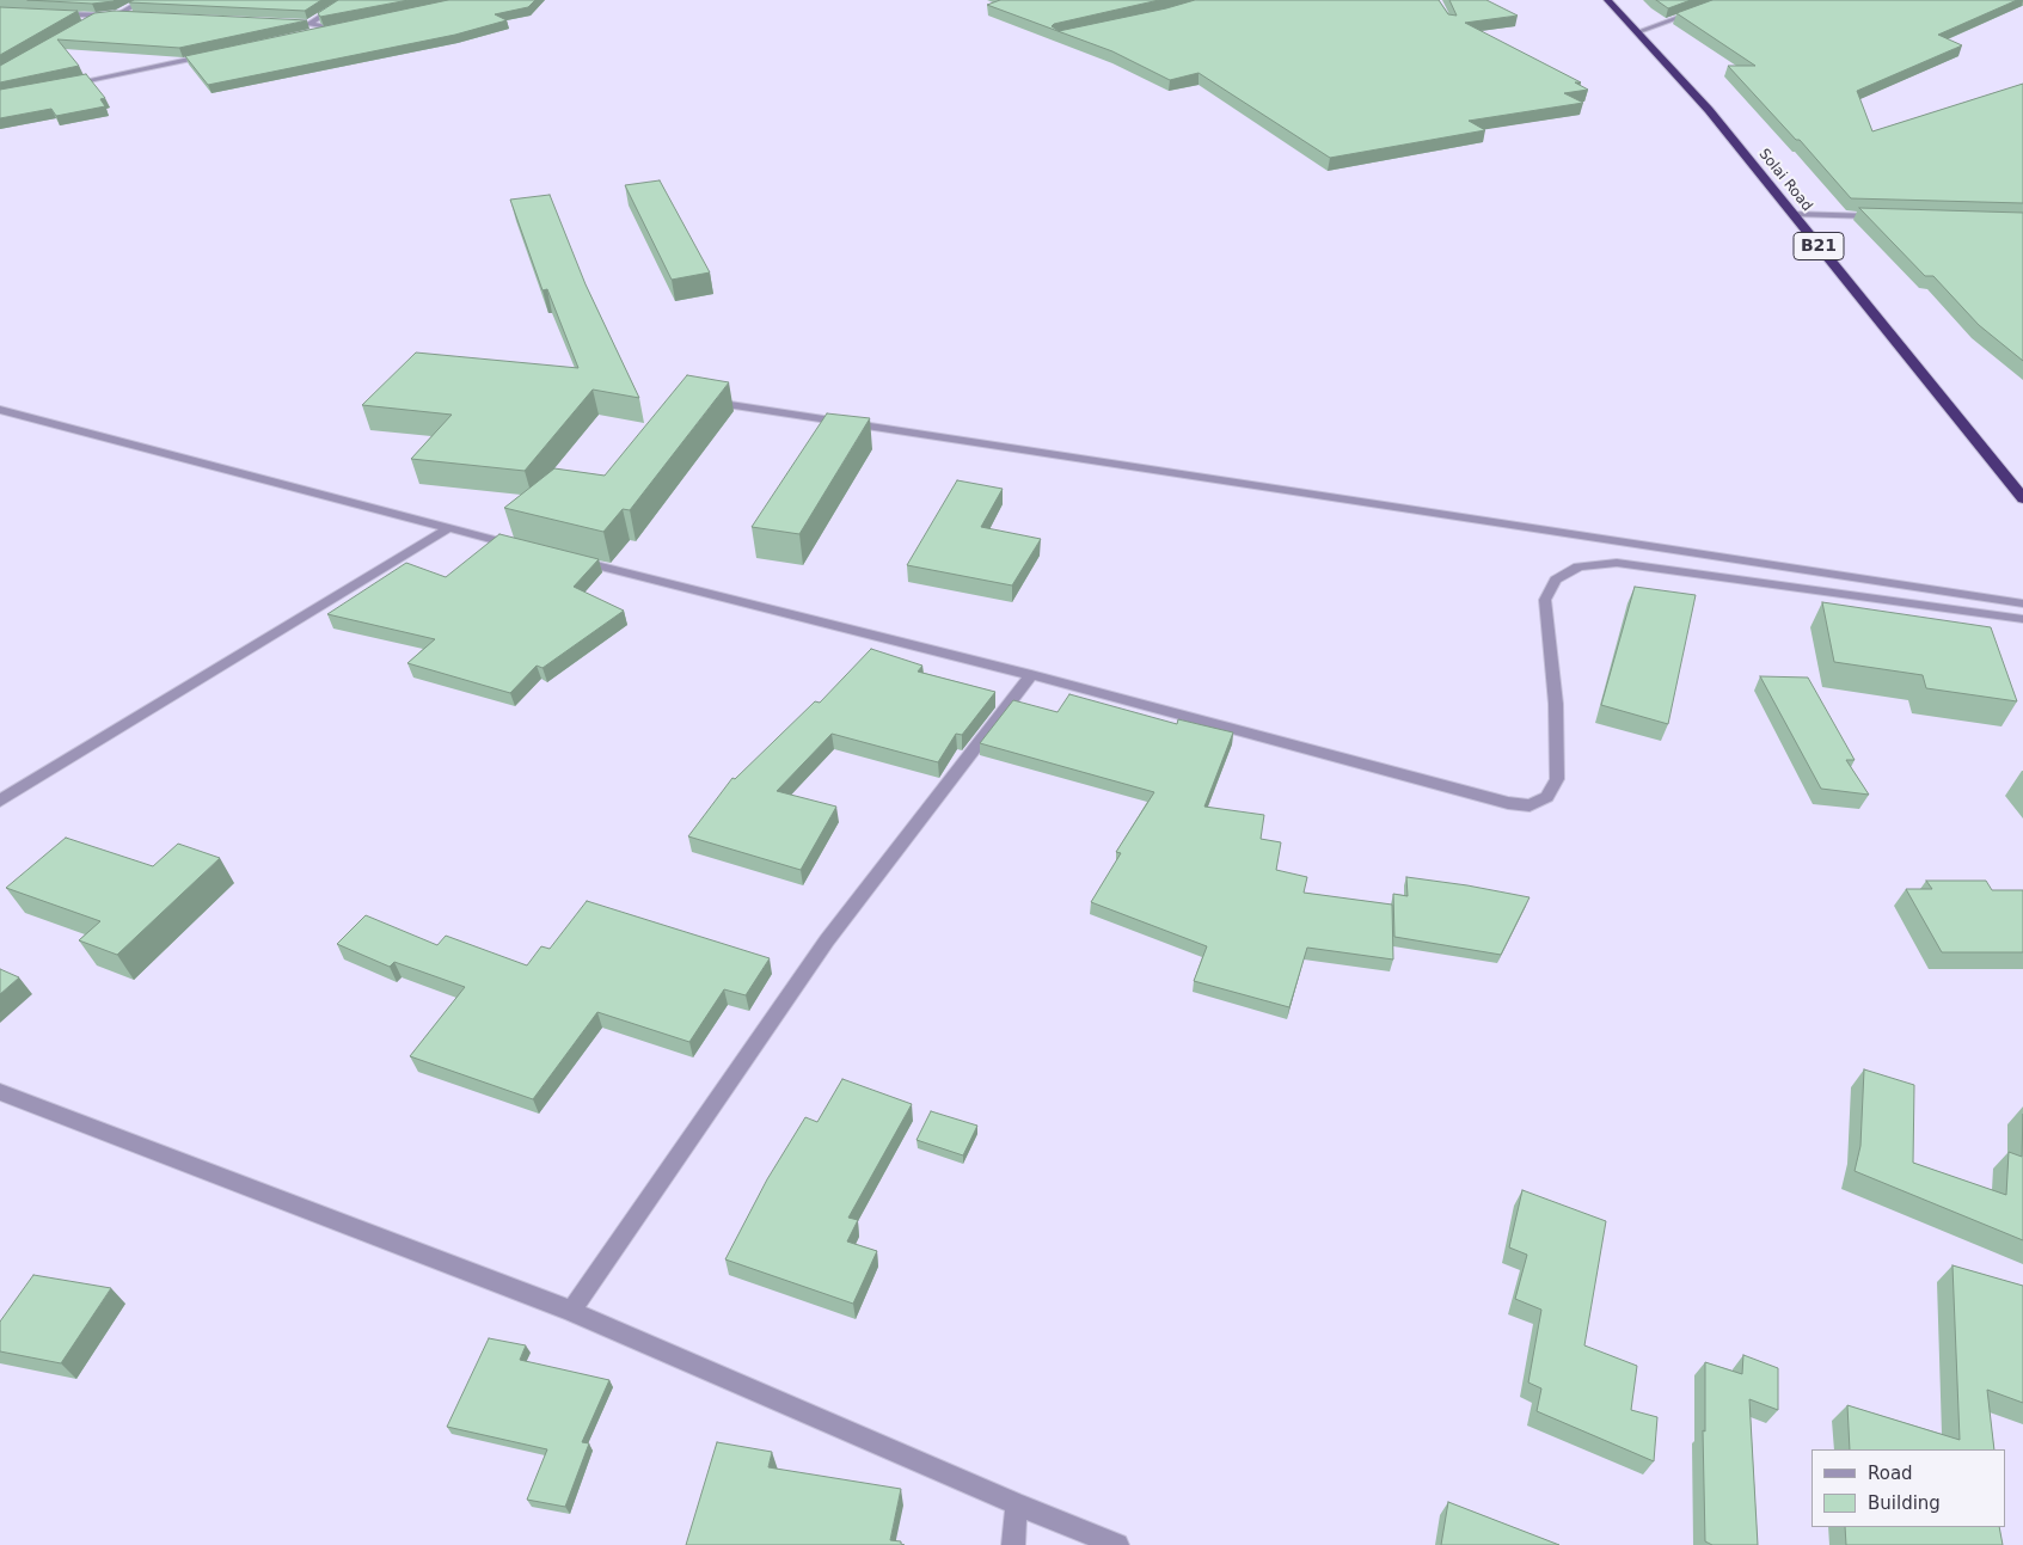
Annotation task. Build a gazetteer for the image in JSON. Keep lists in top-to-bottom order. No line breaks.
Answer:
{"streets":{"highway":["Solai Road","B21"]},"legend":["Road","Building"]}
